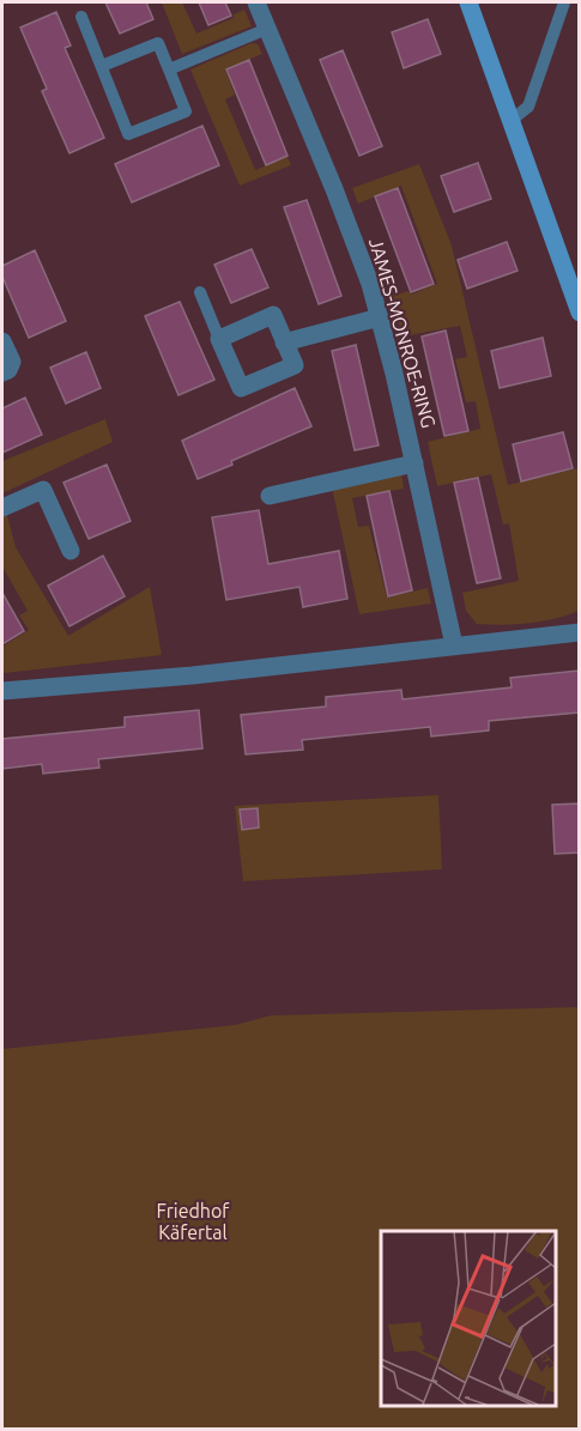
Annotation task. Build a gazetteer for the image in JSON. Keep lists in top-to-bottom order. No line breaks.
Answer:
{"streets":{"street":["JAMES-MONROE-RING"]},"parks":["Friedhof Käfertal"]}
